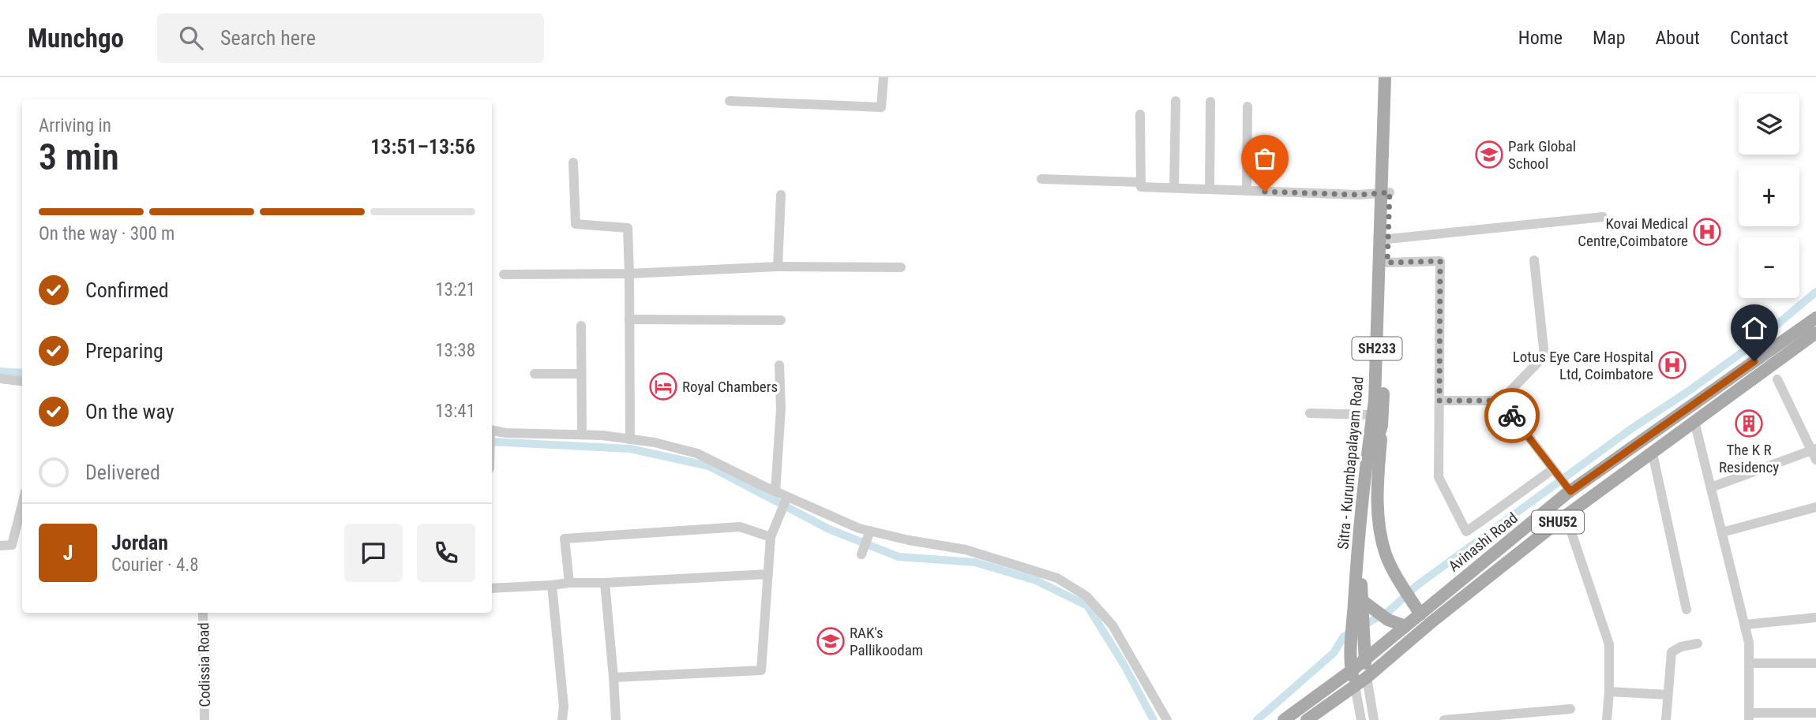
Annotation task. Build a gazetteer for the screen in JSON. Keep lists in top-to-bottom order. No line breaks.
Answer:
{"streets":{"main road":["SH233","Sitra - Kurumbapalayam Road","SHU52","Avinashi Road"],"street":["Codissia Road"]},"crossings":[["Sitra - Kurumbapalayam Road","Avinashi Road"]],"places":{"school or university":["Park Global School","RAK's Pallikoodam"],"hospital":["Kovai Medical Centre,Coimbatore","Lotus Eye Care Hospital Ltd, Coimbatore"],"hotel":["Royal Chambers"],"building":["The K R Residency"]},"page":{"header":"Munchgo","search":"Search here","nav":["Home","Map","About","Contact"],"map_buttons":["+","−"],"heading":["3 min","Arriving in","13:51–13:56"],"panel":["Jordan","Courier · 4.8"],"bar":"On the way · 300 m","list":[["Confirmed","13:21"],["Preparing","13:38"],["On the way","13:41"],"Delivered"],"round":"J"}}
